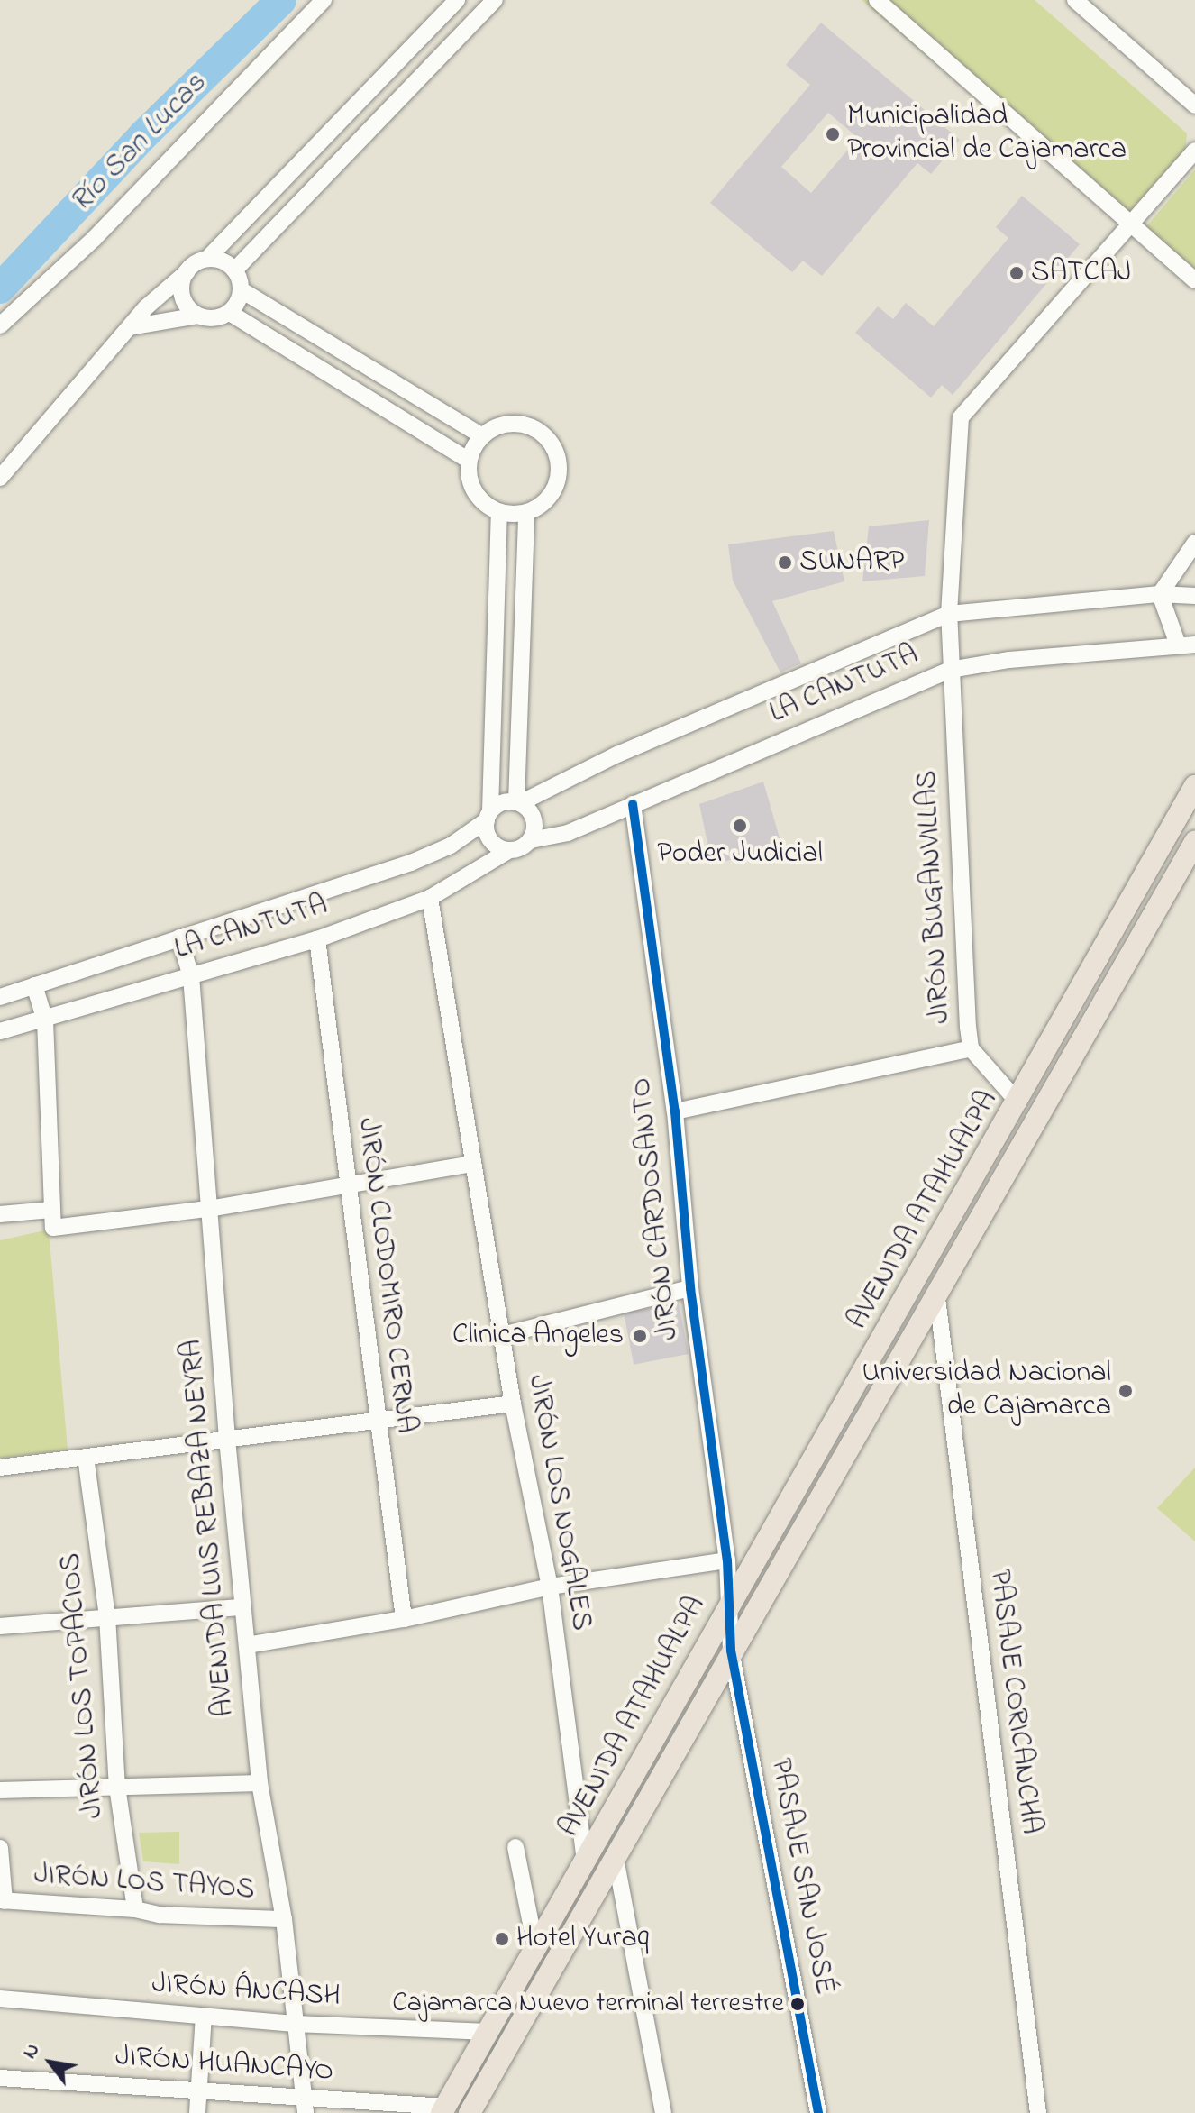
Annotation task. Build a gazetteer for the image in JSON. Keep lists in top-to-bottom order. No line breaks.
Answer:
{"streets":{"main road":["AVENIDA ATAHUALPA"],"street":["LA CANTUTA","JIRÓN BUGANVILLAS","JIRÓN CARDOSANTO","JIRÓN CLODOMIRO CERNA","JIRÓN LOS NOGALES","AVENIDA LUIS REBAZA NEYRA","JIRÓN LOS TOPACIOS","PASAJE CORICANCHA","PASAJE SAN JOSÉ","JIRÓN LOS TAYOS","JIRÓN ÁNCASH","JIRÓN HUANCAYO"]},"crossings":[["LA CANTUTA","JIRÓN BUGANVILLAS"],["LA CANTUTA","JIRÓN CARDOSANTO"],["LA CANTUTA","JIRÓN CLODOMIRO CERNA"],["LA CANTUTA","JIRÓN LOS NOGALES"],["LA CANTUTA","AVENIDA LUIS REBAZA NEYRA"],["JIRÓN BUGANVILLAS","AVENIDA ATAHUALPA"],["JIRÓN CARDOSANTO","AVENIDA ATAHUALPA"],["JIRÓN CARDOSANTO","PASAJE SAN JOSÉ"],["AVENIDA ATAHUALPA","JIRÓN LOS NOGALES"],["AVENIDA ATAHUALPA","PASAJE CORICANCHA"],["AVENIDA ATAHUALPA","PASAJE SAN JOSÉ"],["AVENIDA ATAHUALPA","JIRÓN ÁNCASH"],["AVENIDA ATAHUALPA","JIRÓN HUANCAYO"],["AVENIDA LUIS REBAZA NEYRA","JIRÓN LOS TAYOS"],["AVENIDA LUIS REBAZA NEYRA","JIRÓN ÁNCASH"],["AVENIDA LUIS REBAZA NEYRA","JIRÓN HUANCAYO"],["JIRÓN LOS TOPACIOS","JIRÓN LOS TAYOS"]],"water":["Río San Lucas"],"places":["Municipalidad Provincial de Cajamarca","SATCAJ","SUNARP","Poder Judicial","Clinica Angeles","Universidad Nacional de Cajamarca","Hotel Yuraq","Cajamarca Nuevo terminal terrestre"],"north":"top left"}
